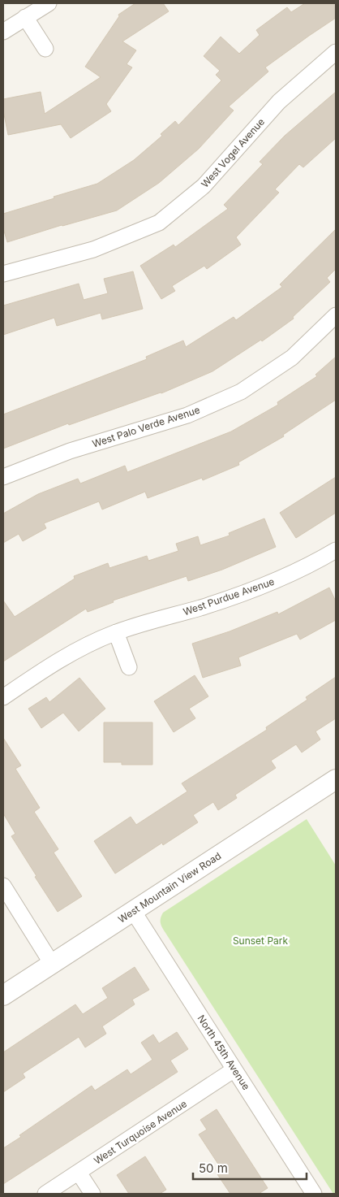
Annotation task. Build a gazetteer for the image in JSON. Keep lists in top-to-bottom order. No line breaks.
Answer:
{"streets":{"street":["West Vogel Avenue","West Palo Verde Avenue","West Purdue Avenue","West Mountain View Road","North 45th Avenue","West Turquoise Avenue"]},"crossings":[["West Mountain View Road","North 45th Avenue"],["North 45th Avenue","West Turquoise Avenue"]],"parks":["Sunset Park"],"scale_bar":"50 m"}
